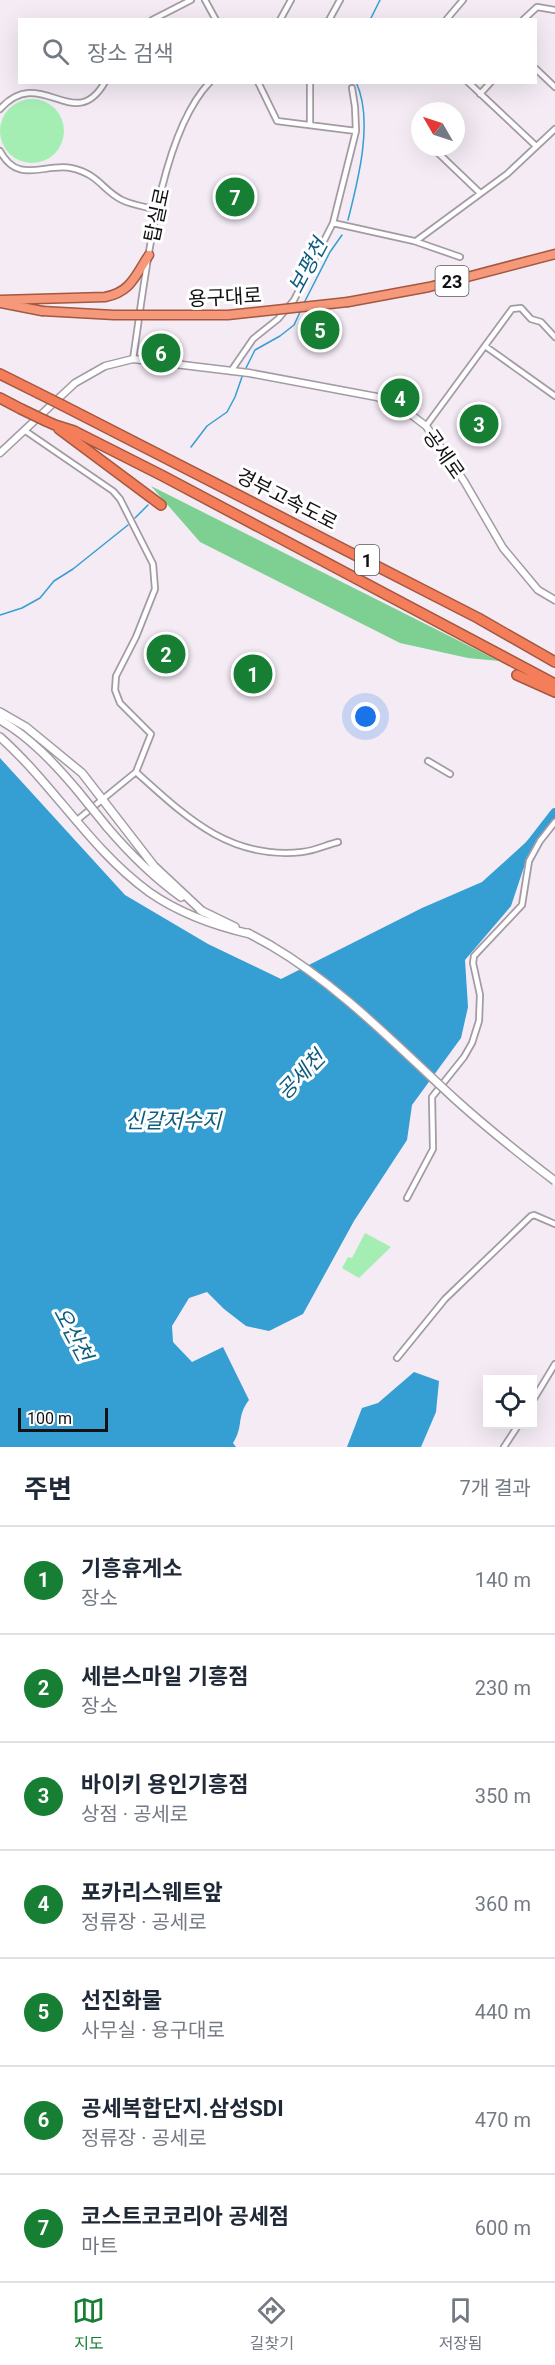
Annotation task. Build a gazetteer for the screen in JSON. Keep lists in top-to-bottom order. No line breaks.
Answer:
{"streets":{"highway":["23","용구대로","경부고속도로","1"],"street":["탑실로","공세로"]},"water":["보평천","공세천","신갈저수지","오산천"],"scale_bar":"100 m","north":"top left","page":{"search":"장소 검색","pins":["7","5","6","4","3","2","1"],"scale":"100 m","heading":["주변","7개 결과"],"list":[{"mark":"1","name":"기흥휴게소","note":"장소","value":"140 m"},{"mark":"2","name":"세븐스마일 기흥점","note":"장소","value":"230 m"},{"mark":"3","name":"바이키 용인기흥점","note":"상점 · 공세로","value":"350 m"},{"mark":"4","name":"포카리스웨트앞","note":"정류장 · 공세로","value":"360 m"},{"mark":"5","name":"선진화물","note":"사무실 · 용구대로","value":"440 m"},{"mark":"6","name":"공세복합단지.삼성SDI","note":"정류장 · 공세로","value":"470 m"},{"mark":"7","name":"코스트코코리아 공세점","note":"마트","value":"600 m"}],"nav":["지도","길찾기","저장됨"]}}
